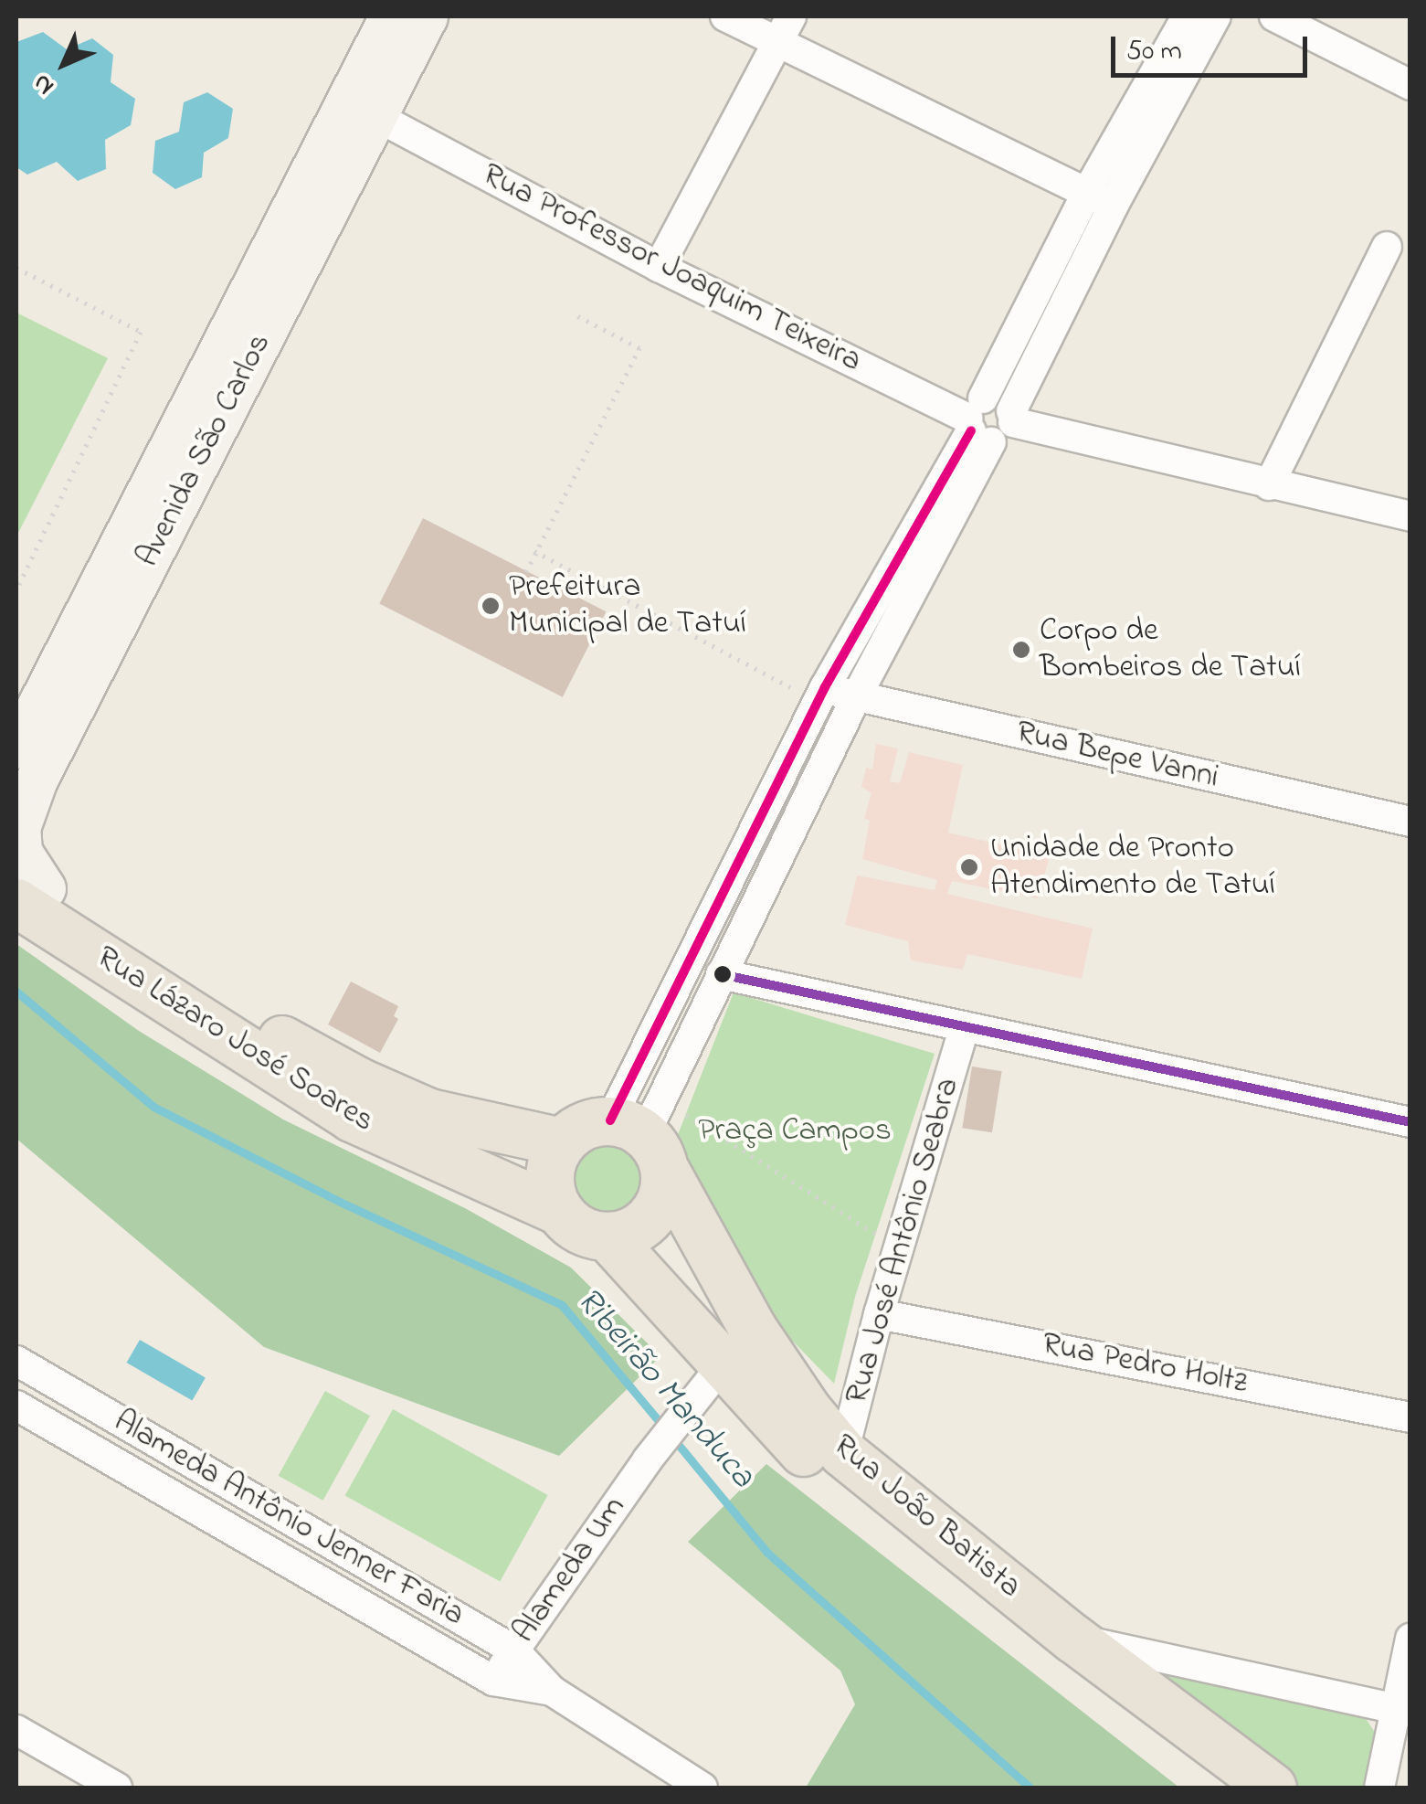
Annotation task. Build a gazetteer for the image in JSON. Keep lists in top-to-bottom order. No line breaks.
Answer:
{"streets":{"main road":["Avenida São Carlos","Rua Lázaro José Soares","Rua João Batista"],"street":["Rua Professor Joaquim Teixeira","Rua Bepe Vanni","Rua José Antônio Seabra","Rua Pedro Holtz","Alameda Antônio Jenner Faria","Alameda Um"]},"crossings":[["Rua Professor Joaquim Teixeira","Avenida São Carlos"],["Avenida São Carlos","Rua Lázaro José Soares"],["Rua Lázaro José Soares","Rua João Batista"],["Rua José Antônio Seabra","Rua Pedro Holtz"],["Rua José Antônio Seabra","Rua João Batista"],["Alameda Antônio Jenner Faria","Alameda Um"]],"water":["Ribeirão Manduca"],"parks":["Praça Campos"],"places":["Prefeitura Municipal de Tatuí","Corpo de Bombeiros de Tatuí","Unidade de Pronto Atendimento de Tatuí"],"scale_bar":"50 m","north":"bottom left"}
